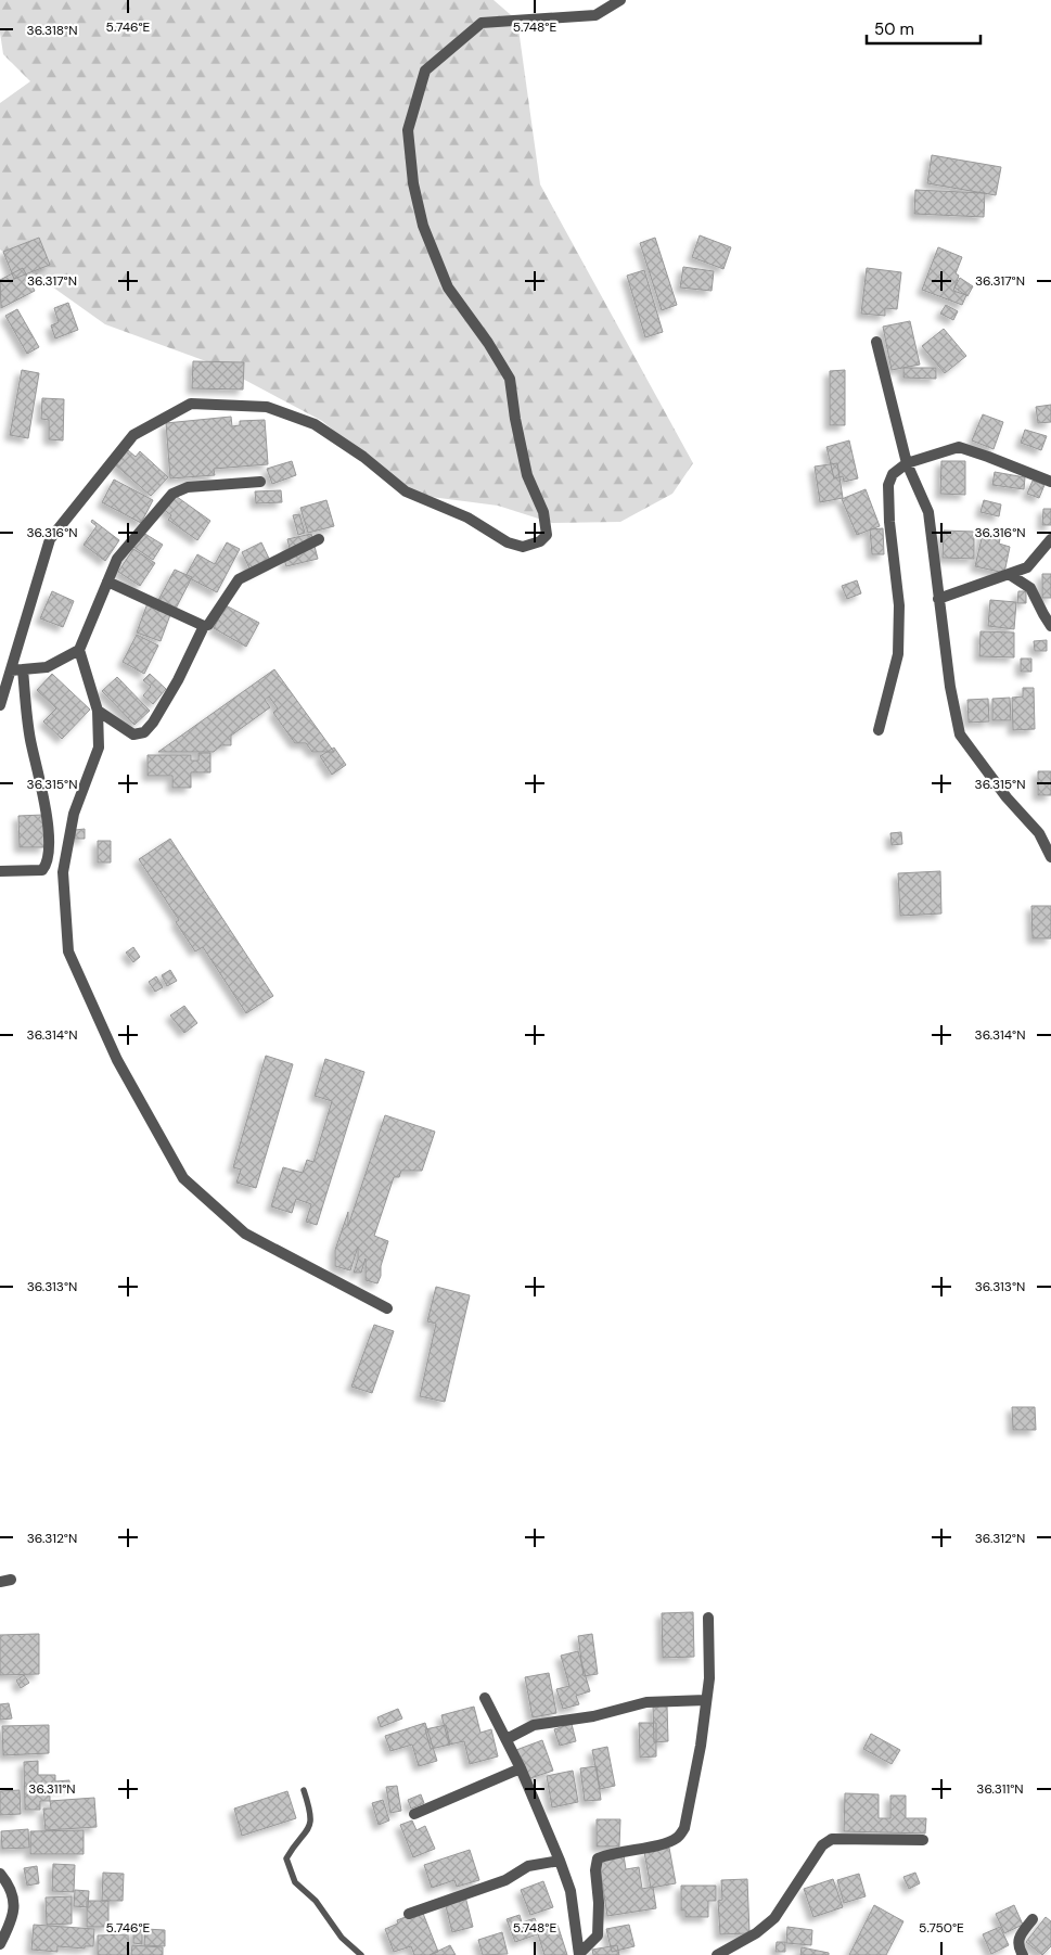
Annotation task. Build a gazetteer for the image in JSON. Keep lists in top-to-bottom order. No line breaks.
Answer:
{"scale_bar":"50 m","coordinates":["5.746°E","5.748°E","36.318°N","36.317°N","36.316°N","36.315°N","36.314°N","36.313°N","36.312°N","36.311°N","5.750°E"]}
